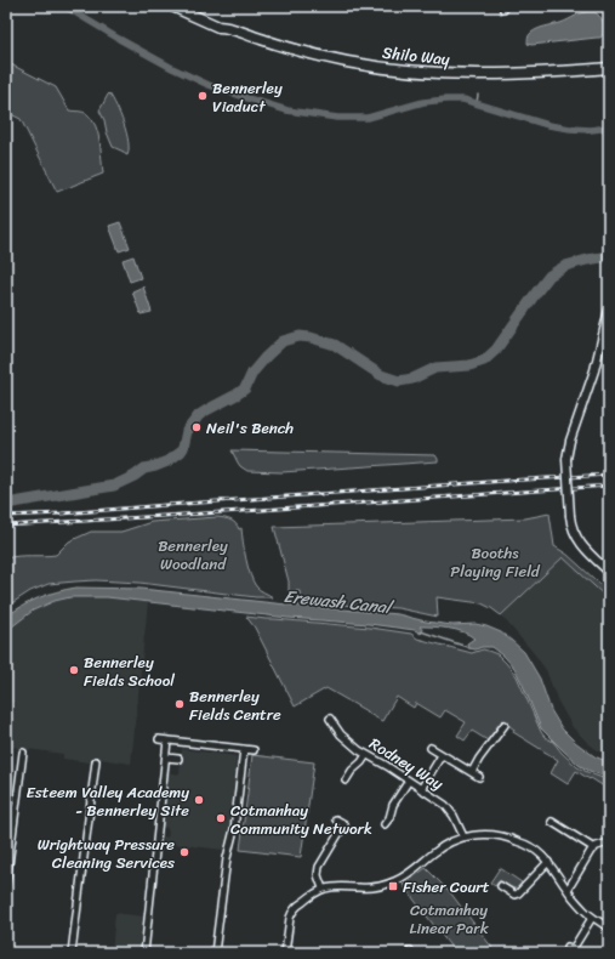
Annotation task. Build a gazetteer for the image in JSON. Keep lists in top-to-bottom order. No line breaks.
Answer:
{"streets":{"main road":["Shilo Way"],"street":["Rodney Way"]},"water":["Erewash Canal"],"parks":["Bennerley Woodland","Booths Playing Field","Cotmanhay Linear Park"],"places":{"other":["Bennerley Viaduct","Neil's Bench","Bennerley Fields School","Bennerley Fields Centre","Esteem Valley Academy - Bennerley Site","Cotmanhay Community Network","Wrightway Pressure Cleaning Services"],"transit":["Fisher Court"]}}
